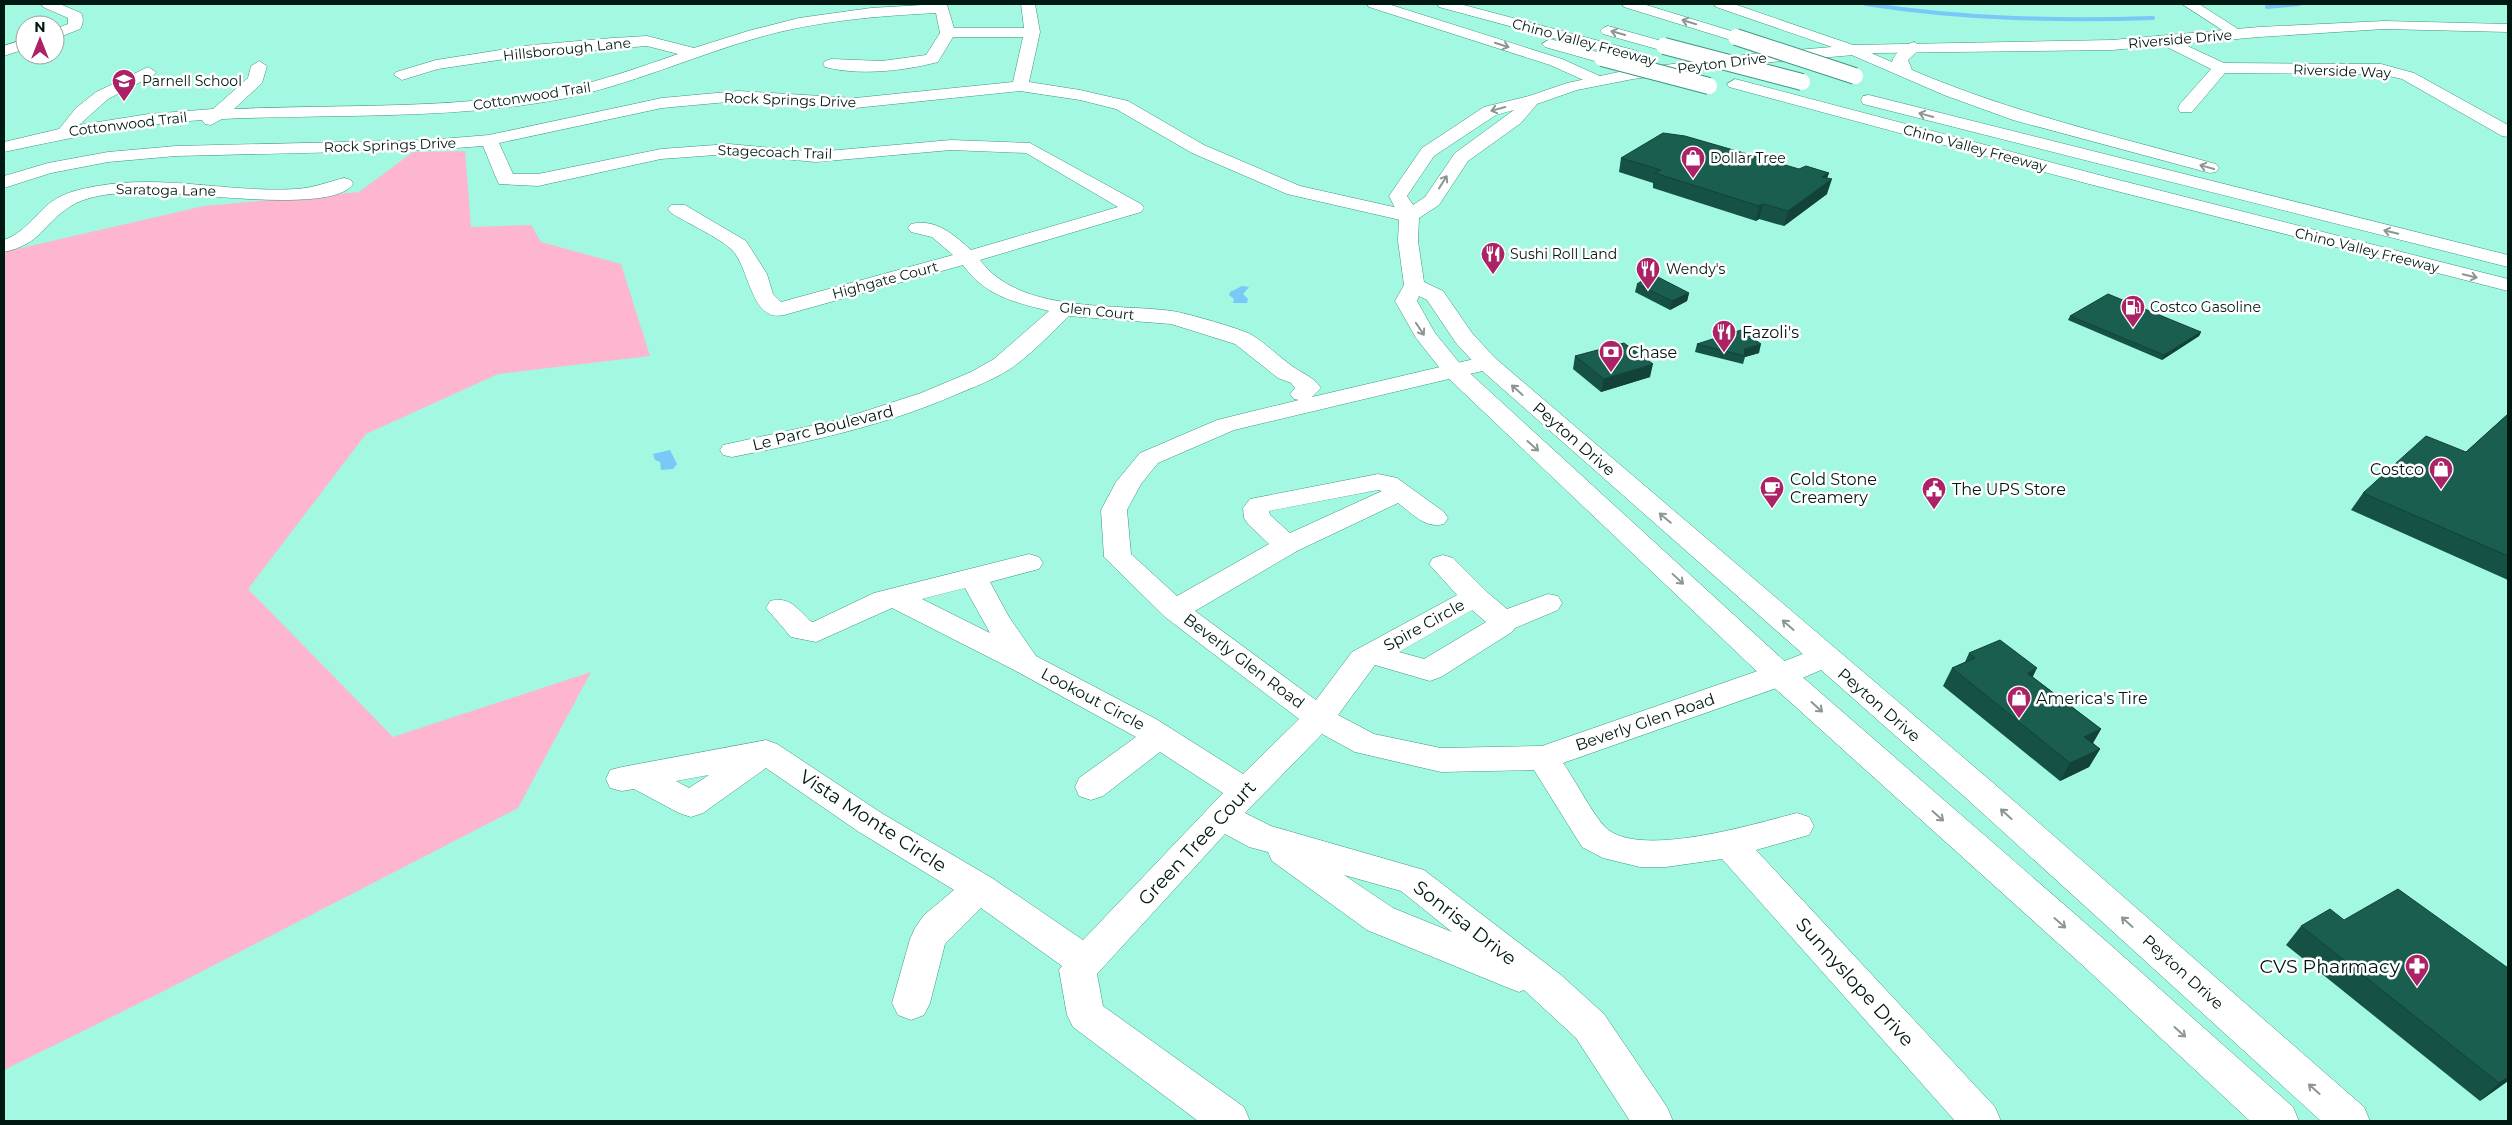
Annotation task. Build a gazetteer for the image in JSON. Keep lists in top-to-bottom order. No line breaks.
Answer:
{"streets":{"main road":["Riverside Drive","Chino Valley Freeway","Hillsborough Lane","Peyton Drive","Riverside Way","Cottonwood Trail","Rock Springs Drive","Stagecoach Trail","Saratoga Lane","Highgate Court","Glen Court","Le Parc Boulevard","Spire Circle","Beverly Glen Road","Lookout Circle","Vista Monte Circle","Green Tree Court","Sonrisa Drive","Sunnyslope Drive"]},"crossings":[["Riverside Drive","Peyton Drive"],["Hillsborough Lane","Cottonwood Trail"],["Peyton Drive","Rock Springs Drive"],["Peyton Drive","Beverly Glen Road"],["Rock Springs Drive","Stagecoach Trail"],["Stagecoach Trail","Highgate Court"],["Highgate Court","Glen Court"],["Glen Court","Le Parc Boulevard"],["Glen Court","Beverly Glen Road"],["Spire Circle","Beverly Glen Road"],["Spire Circle","Green Tree Court"],["Beverly Glen Road","Green Tree Court"],["Lookout Circle","Green Tree Court"],["Lookout Circle","Sonrisa Drive"],["Vista Monte Circle","Green Tree Court"],["Green Tree Court","Sonrisa Drive"]],"places":{"school or university":["Parnell School"],"shop":["Dollar Tree","Costco","America's Tire"],"restaurant":["Sushi Roll Land","Wendy's","Fazoli's"],"fuel station":["Costco Gasoline"],"bank":["Chase"],"cafe":["Cold Stone Creamery"],"public building":["The UPS Store"],"pharmacy":["CVS Pharmacy"]},"north":"top"}
